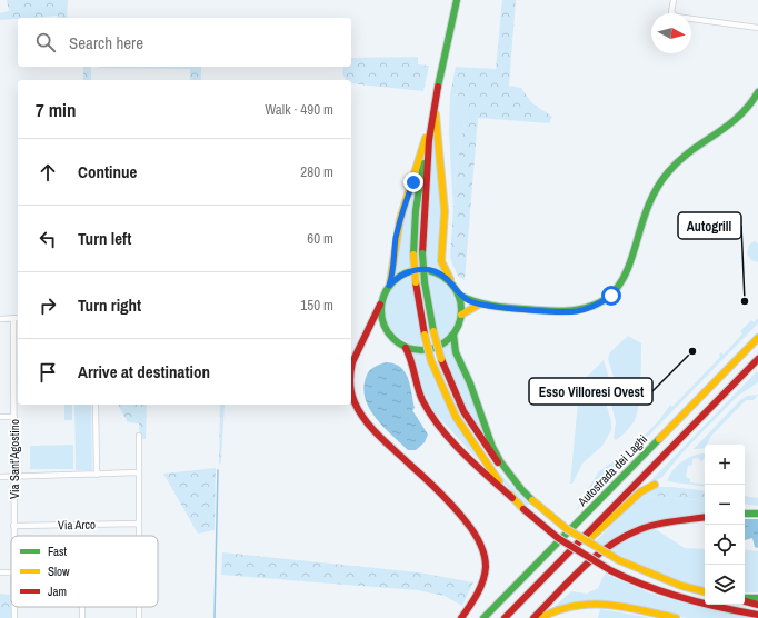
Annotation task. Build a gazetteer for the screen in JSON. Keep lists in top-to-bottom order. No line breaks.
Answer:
{"streets":{"main road":["Autostrada dei Laghi"],"street":["Via Sant'Agostino","Via Arco"]},"crossings":[["Via Sant'Agostino","Via Arco"]],"places":["Autogrill","Esso Villoresi Ovest"],"legend":["Fast","Slow","Jam"],"north":"right","page":{"search":"Search here","heading":["7 min","Walk · 490 m"],"list":[["Continue","280 m"],["Turn left","60 m"],["Turn right","150 m"],"Arrive at destination"],"map_buttons":["+","−"]}}
